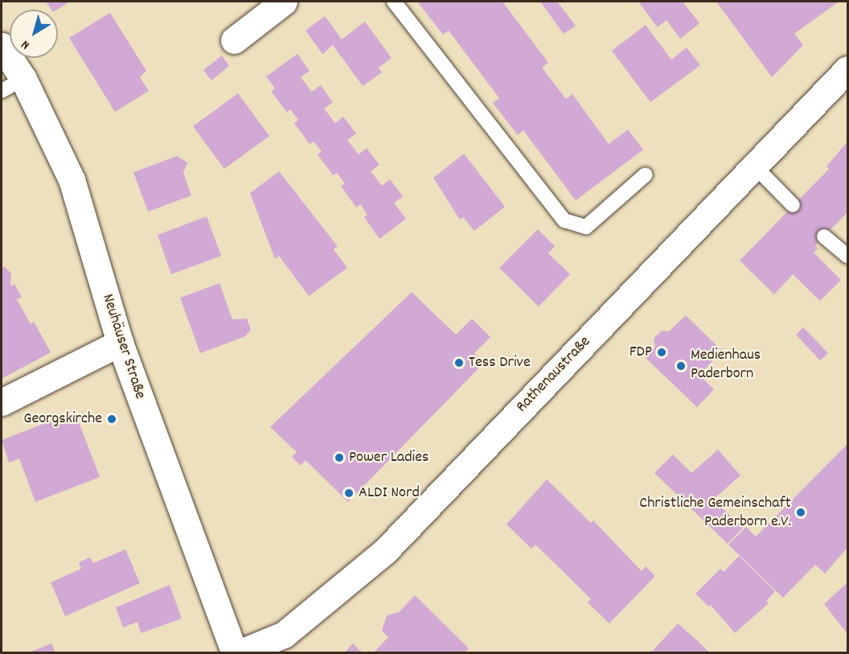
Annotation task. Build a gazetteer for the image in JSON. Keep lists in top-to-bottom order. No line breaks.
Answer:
{"streets":{"street":["Neuhäuser Straße","Rathenaustraße"]},"places":["FDP","Tess Drive","Medienhaus Paderborn","Georgskirche","Power Ladies","ALDI Nord","Christliche Gemeinschaft Paderborn e.V."],"north":"bottom left"}
